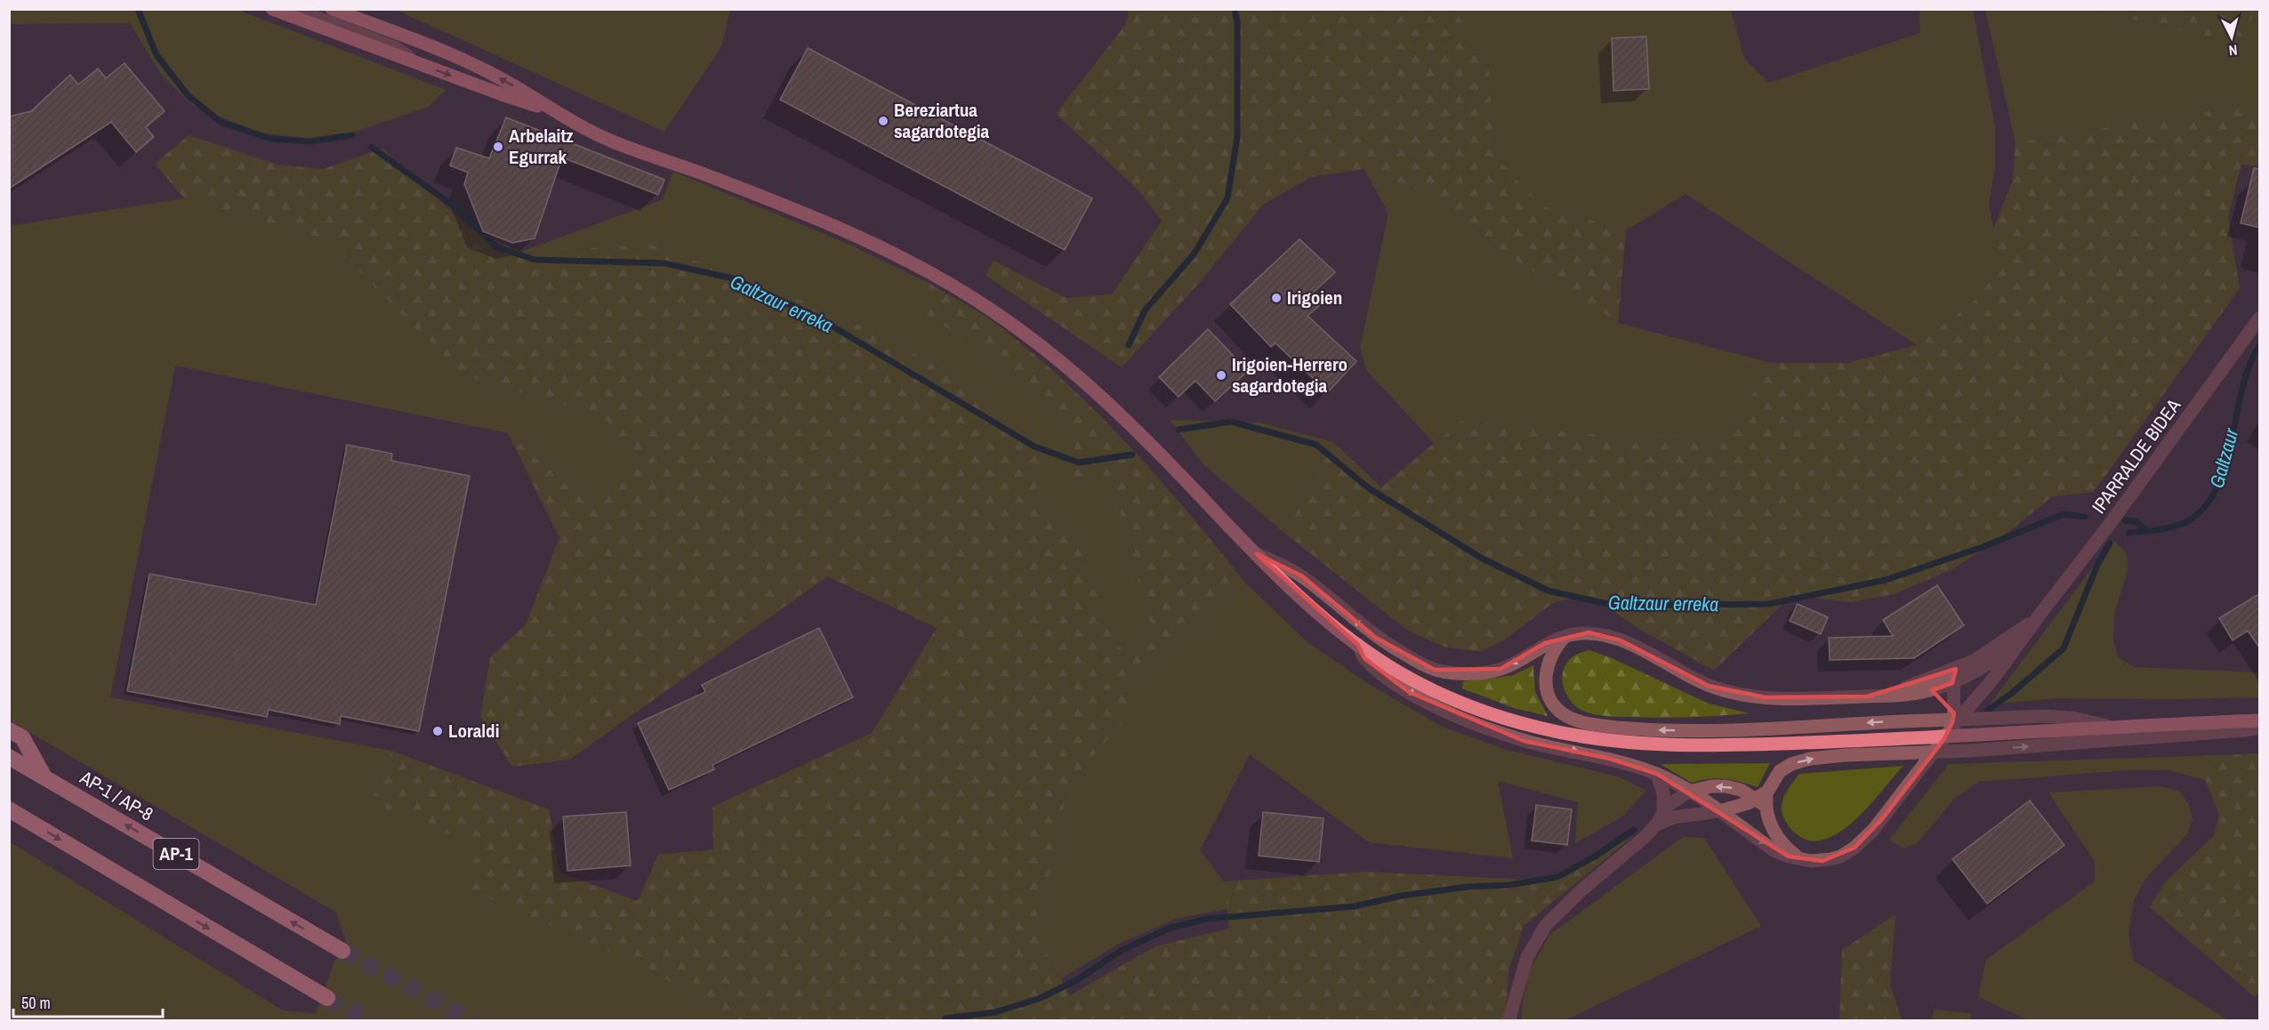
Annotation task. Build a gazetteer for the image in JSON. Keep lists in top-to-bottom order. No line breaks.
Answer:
{"streets":{"highway":["AP-1 / AP-8","AP-1"],"street":["IPARRALDE BIDEA"]},"water":["Galtzaur erreka","Galtzaur"],"places":["Bereziartua sagardotegia","Arbelaitz Egurrak","Irigoien","Irigoien-Herrero sagardotegia","Loraldi"],"scale_bar":"50 m","north":"bottom"}
